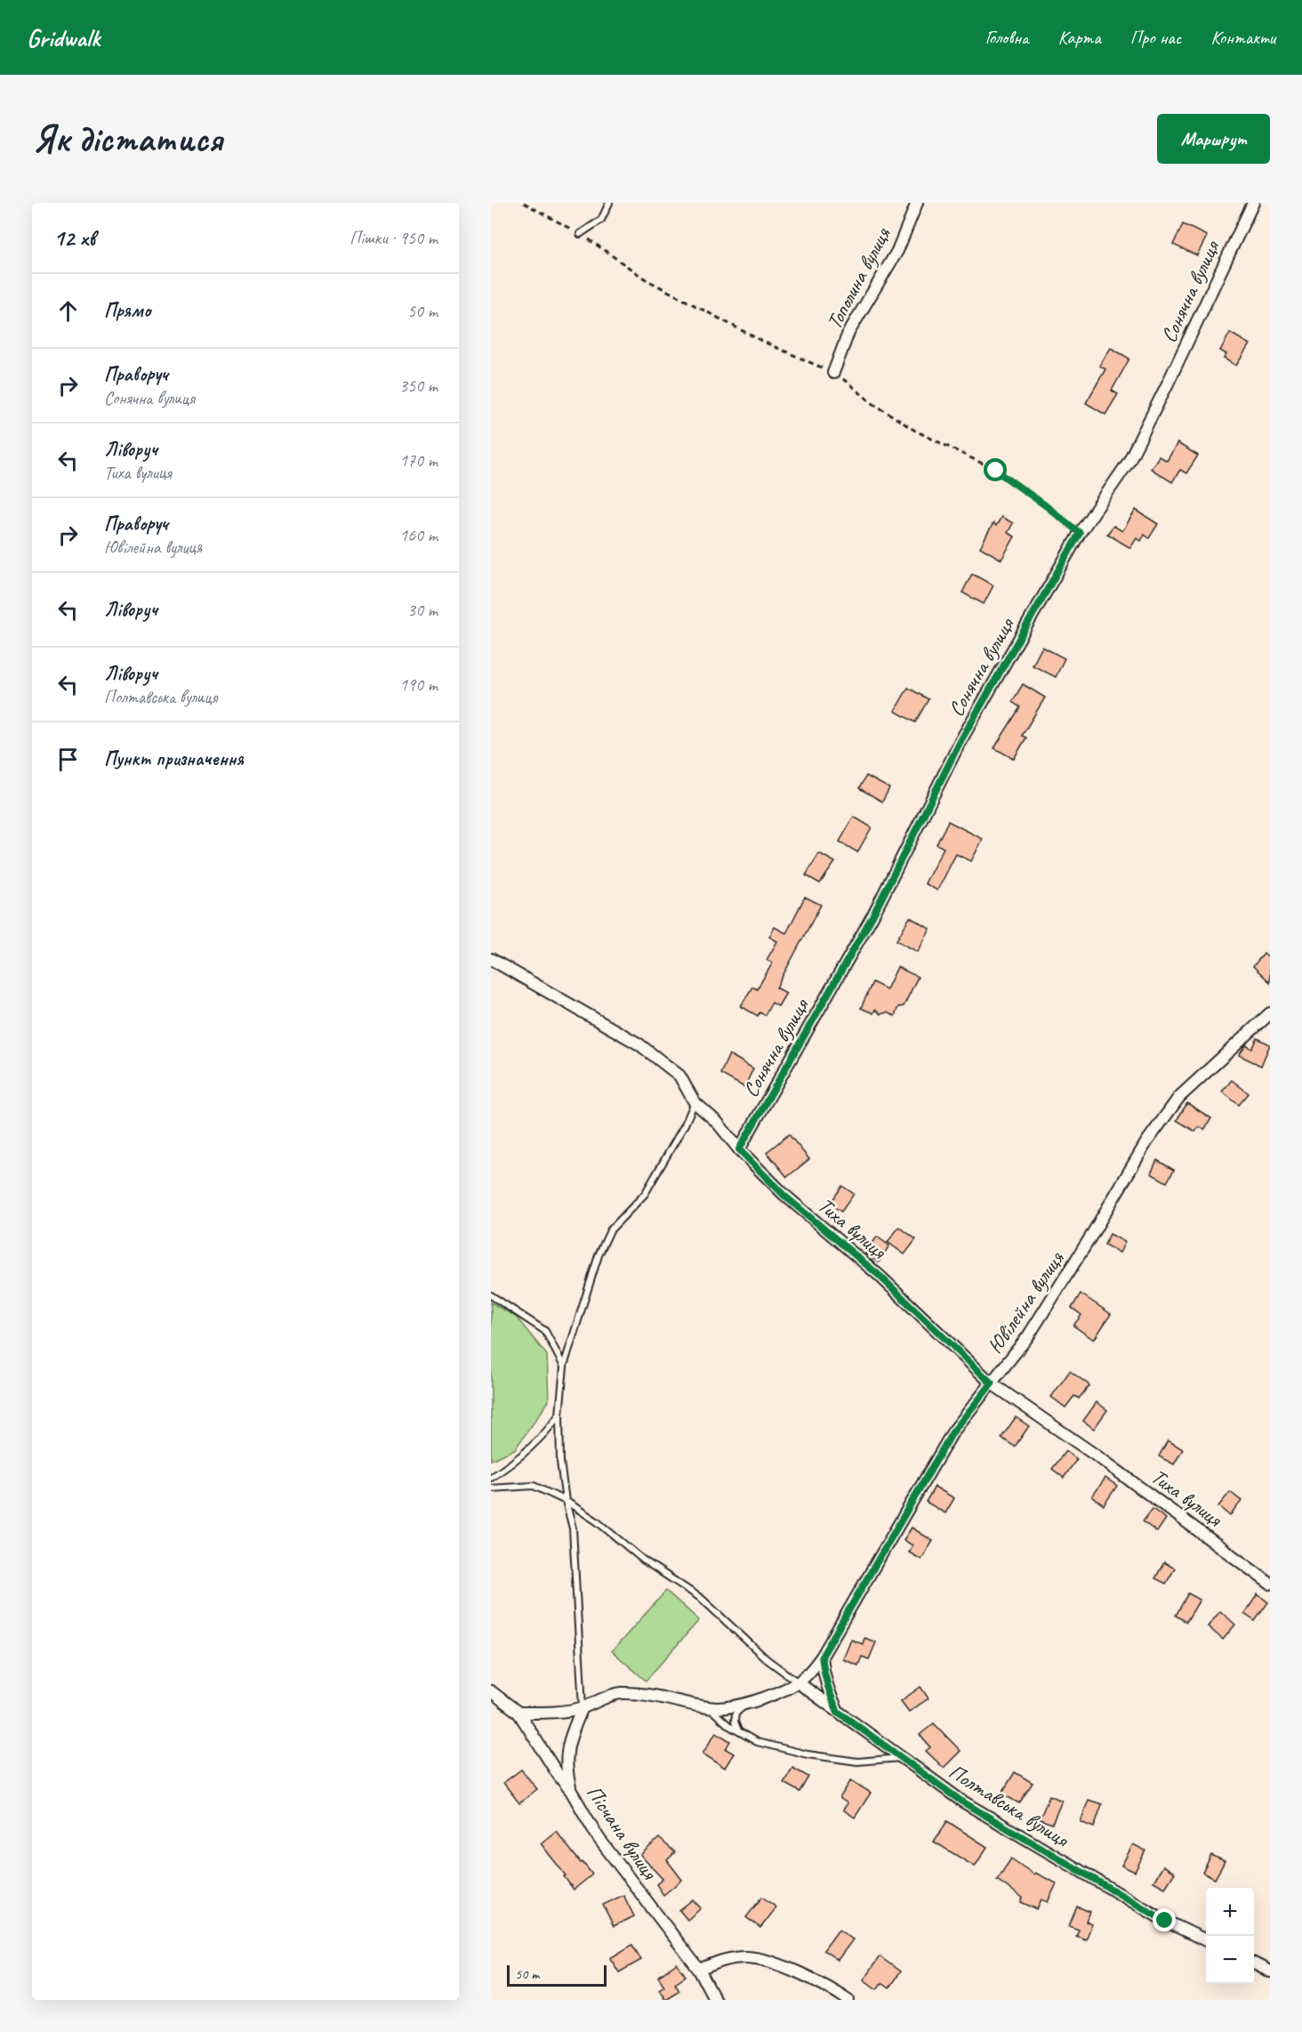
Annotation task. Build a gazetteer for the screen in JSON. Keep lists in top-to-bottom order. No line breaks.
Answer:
{"streets":{"street":["Тополина вулиця","Сонячна вулиця","Тиха вулиця","Ювілейна вулиця","Полтавська вулиця","Пісчана вулиця"]},"crossings":[["Сонячна вулиця","Тиха вулиця"],["Тиха вулиця","Ювілейна вулиця"],["Ювілейна вулиця","Полтавська вулиця"]],"scale_bar":"50 m","page":{"header":"Gridwalk","nav":["Головна","Карта","Про нас","Контакти"],"buttons":"Маршрут","title":"Як дістатися","heading":["12 хв","Пішки · 950 m"],"list":[["Прямо","50 m"],["Праворуч","Сонячна вулиця","350 m"],["Ліворуч","Тиха вулиця","170 m"],["Праворуч","Ювілейна вулиця","160 m"],["Ліворуч","30 m"],["Ліворуч","Полтавська вулиця","190 m"],"Пункт призначення"],"map_buttons":["+","−"],"scale":"50 m"}}
